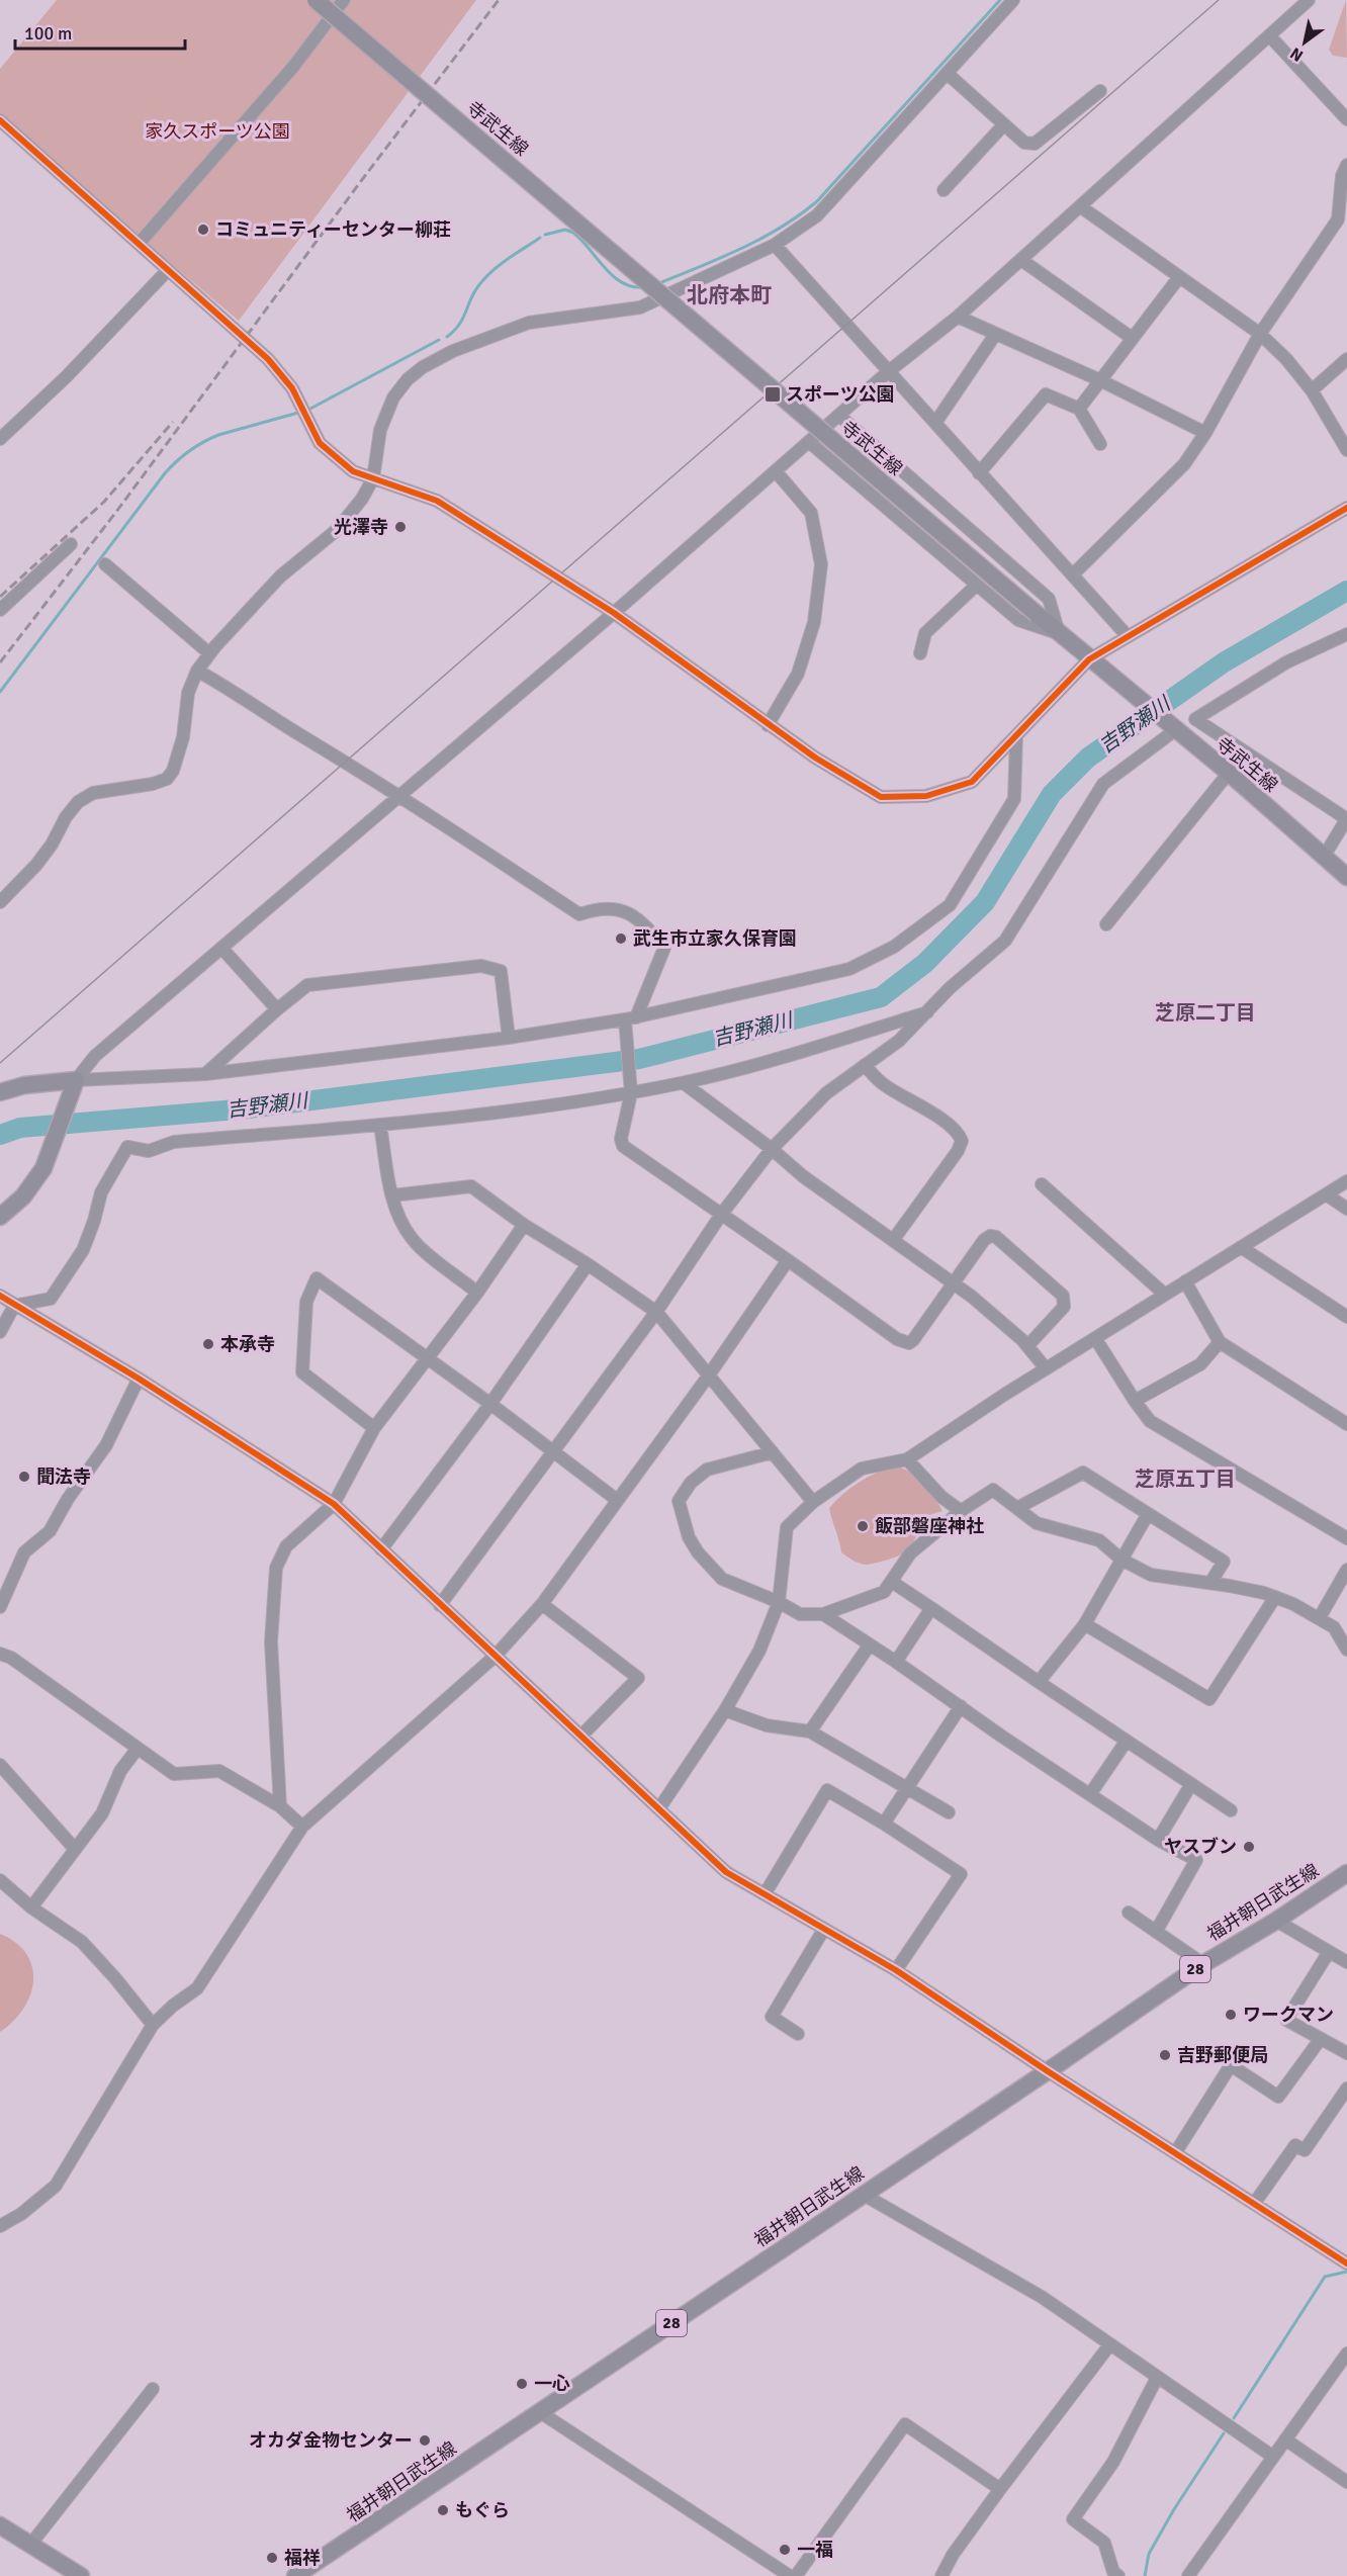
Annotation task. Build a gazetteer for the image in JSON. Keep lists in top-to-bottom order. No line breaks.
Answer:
{"streets":{"main road":["寺武生線","福井朝日武生線","28"]},"districts":["北府本町","芝原二丁目","芝原五丁目"],"water":["吉野瀬川"],"parks":["家久スポーツ公園"],"places":{"other":["コミュニティーセンター柳荘","光澤寺","武生市立家久保育園","本承寺","聞法寺","飯部磐座神社","ヤスブン","ワークマン","吉野郵便局","一心","オカダ金物センター","もぐら","一福","福祥"],"transit":["スポーツ公園"]},"scale_bar":"100 m","north":"bottom left"}
